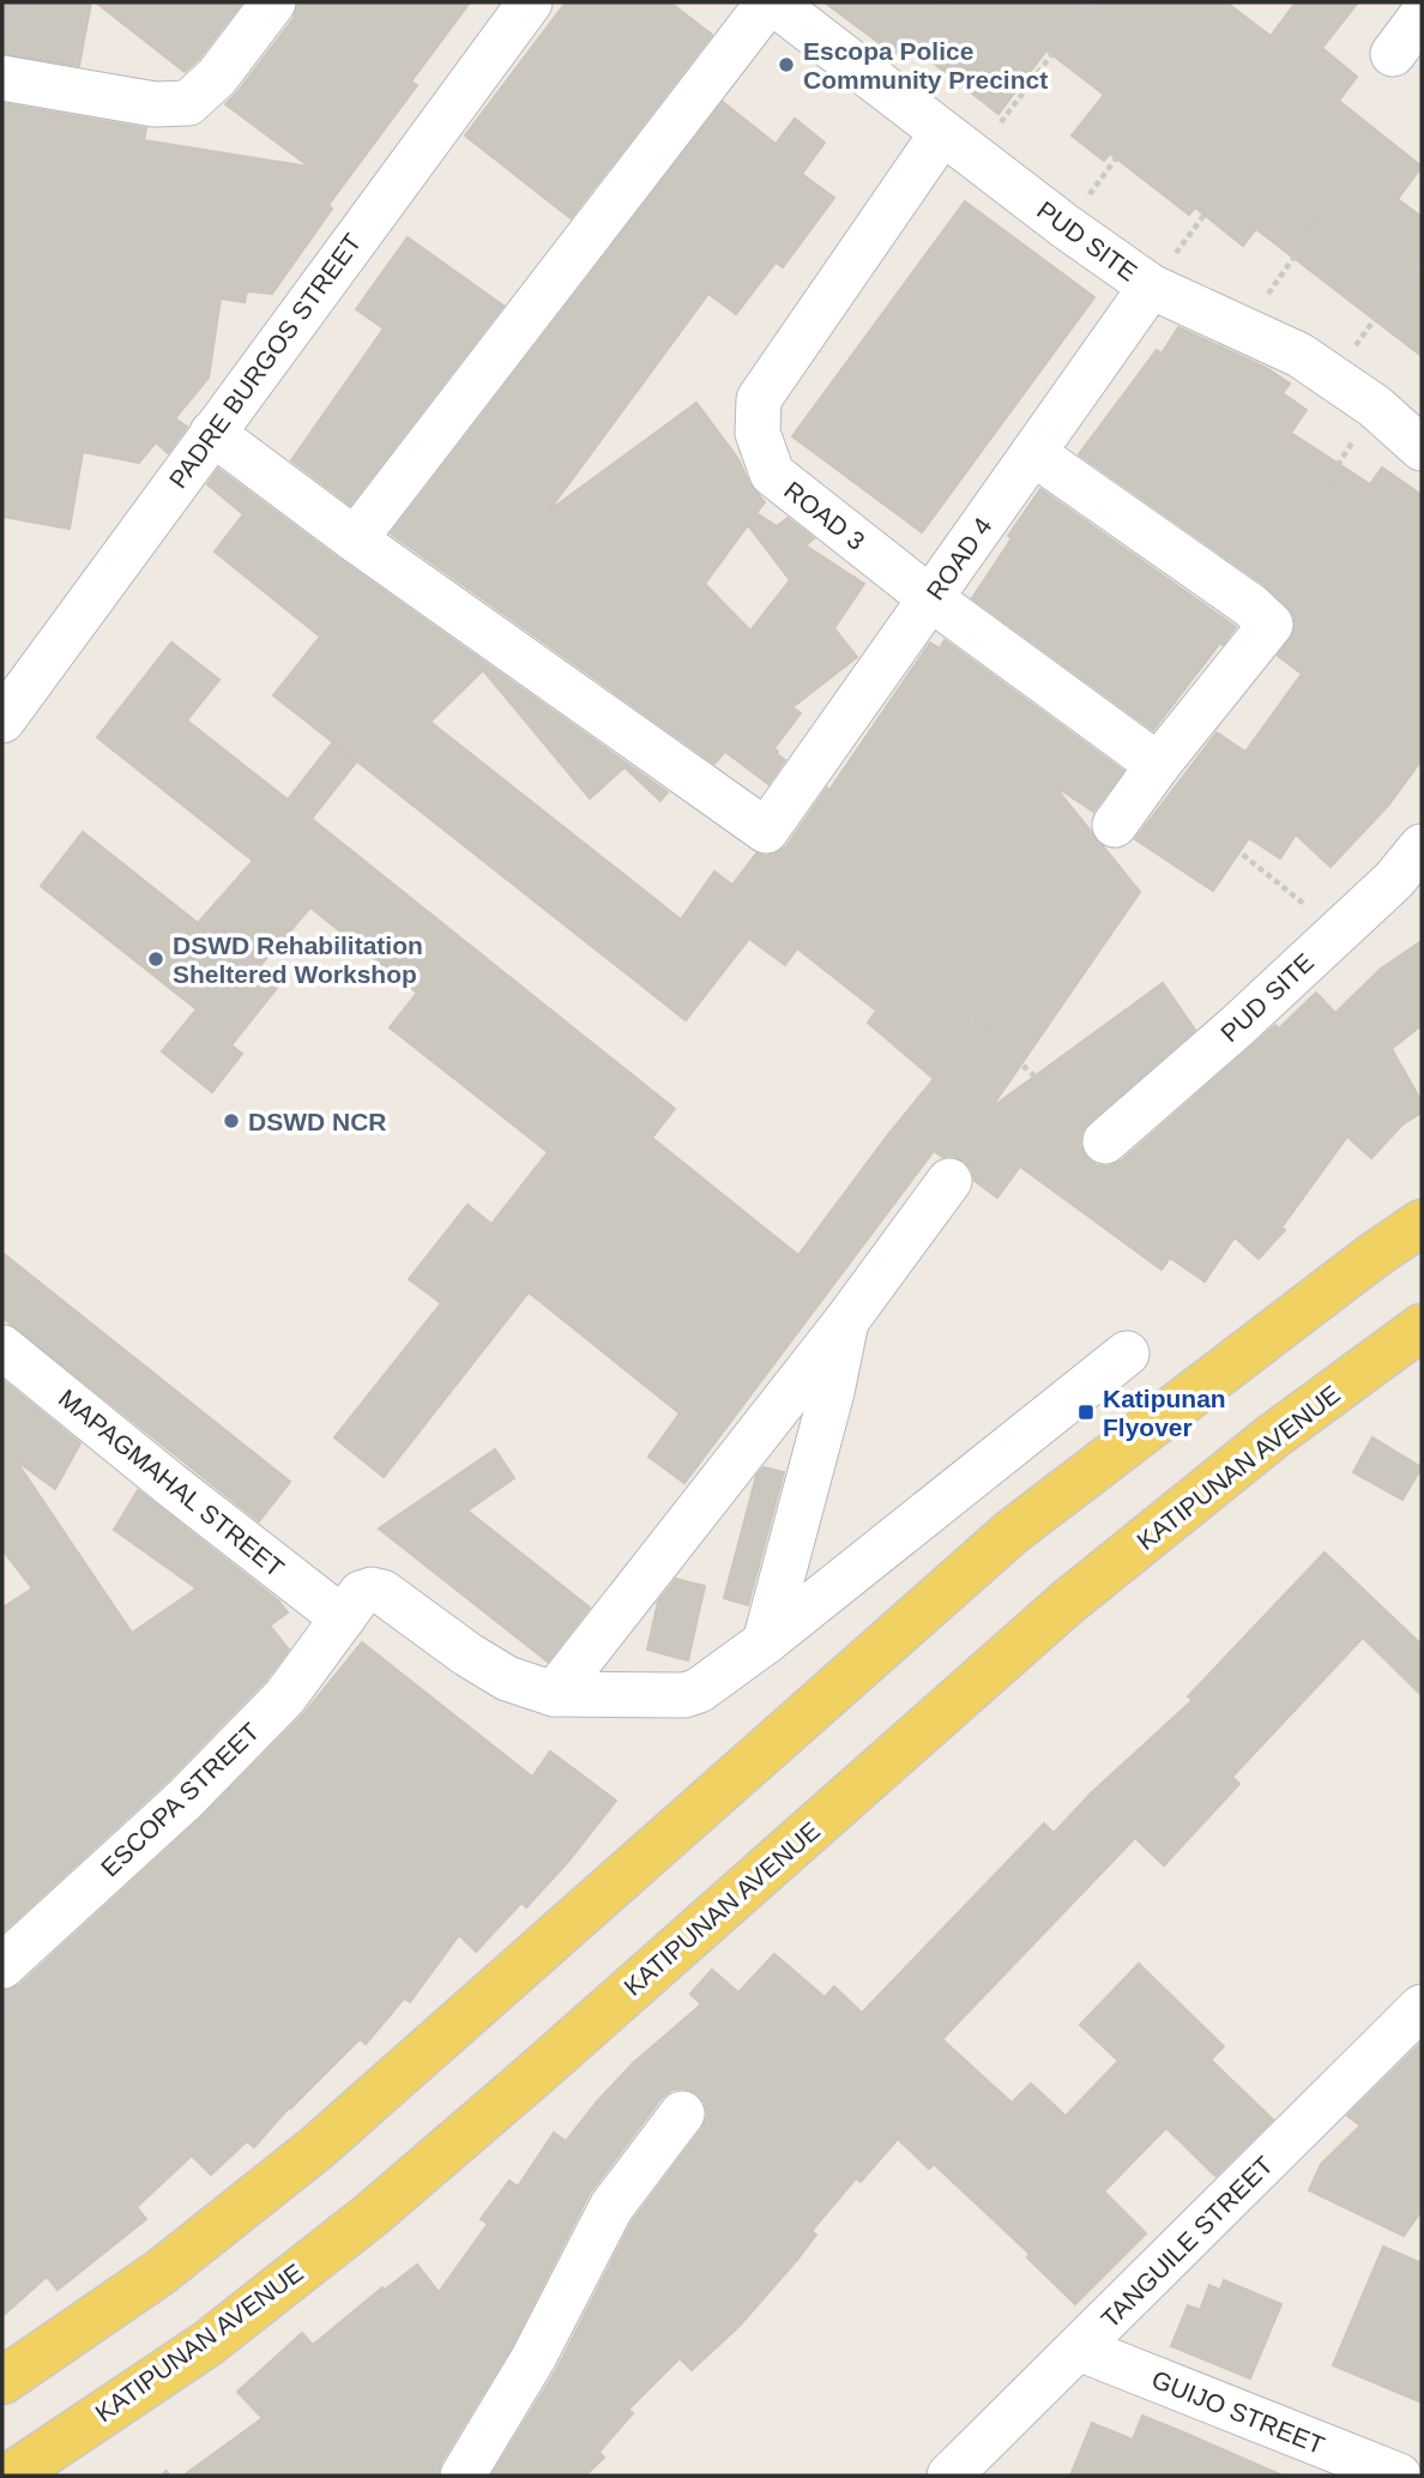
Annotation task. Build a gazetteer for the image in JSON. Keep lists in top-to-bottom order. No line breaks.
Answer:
{"streets":{"main road":["KATIPUNAN AVENUE"],"street":["PUD SITE","PADRE BURGOS STREET","ROAD 3","ROAD 4","MAPAGMAHAL STREET","ESCOPA STREET","TANGUILE STREET","GUIJO STREET"]},"crossings":[["PUD SITE","ROAD 3"],["PUD SITE","ROAD 4"],["ROAD 3","ROAD 4"],["MAPAGMAHAL STREET","ESCOPA STREET"],["TANGUILE STREET","GUIJO STREET"]],"places":{"other":["Escopa Police Community Precinct","DSWD Rehabilitation Sheltered Workshop","DSWD NCR"],"transit":["Katipunan Flyover"]}}
